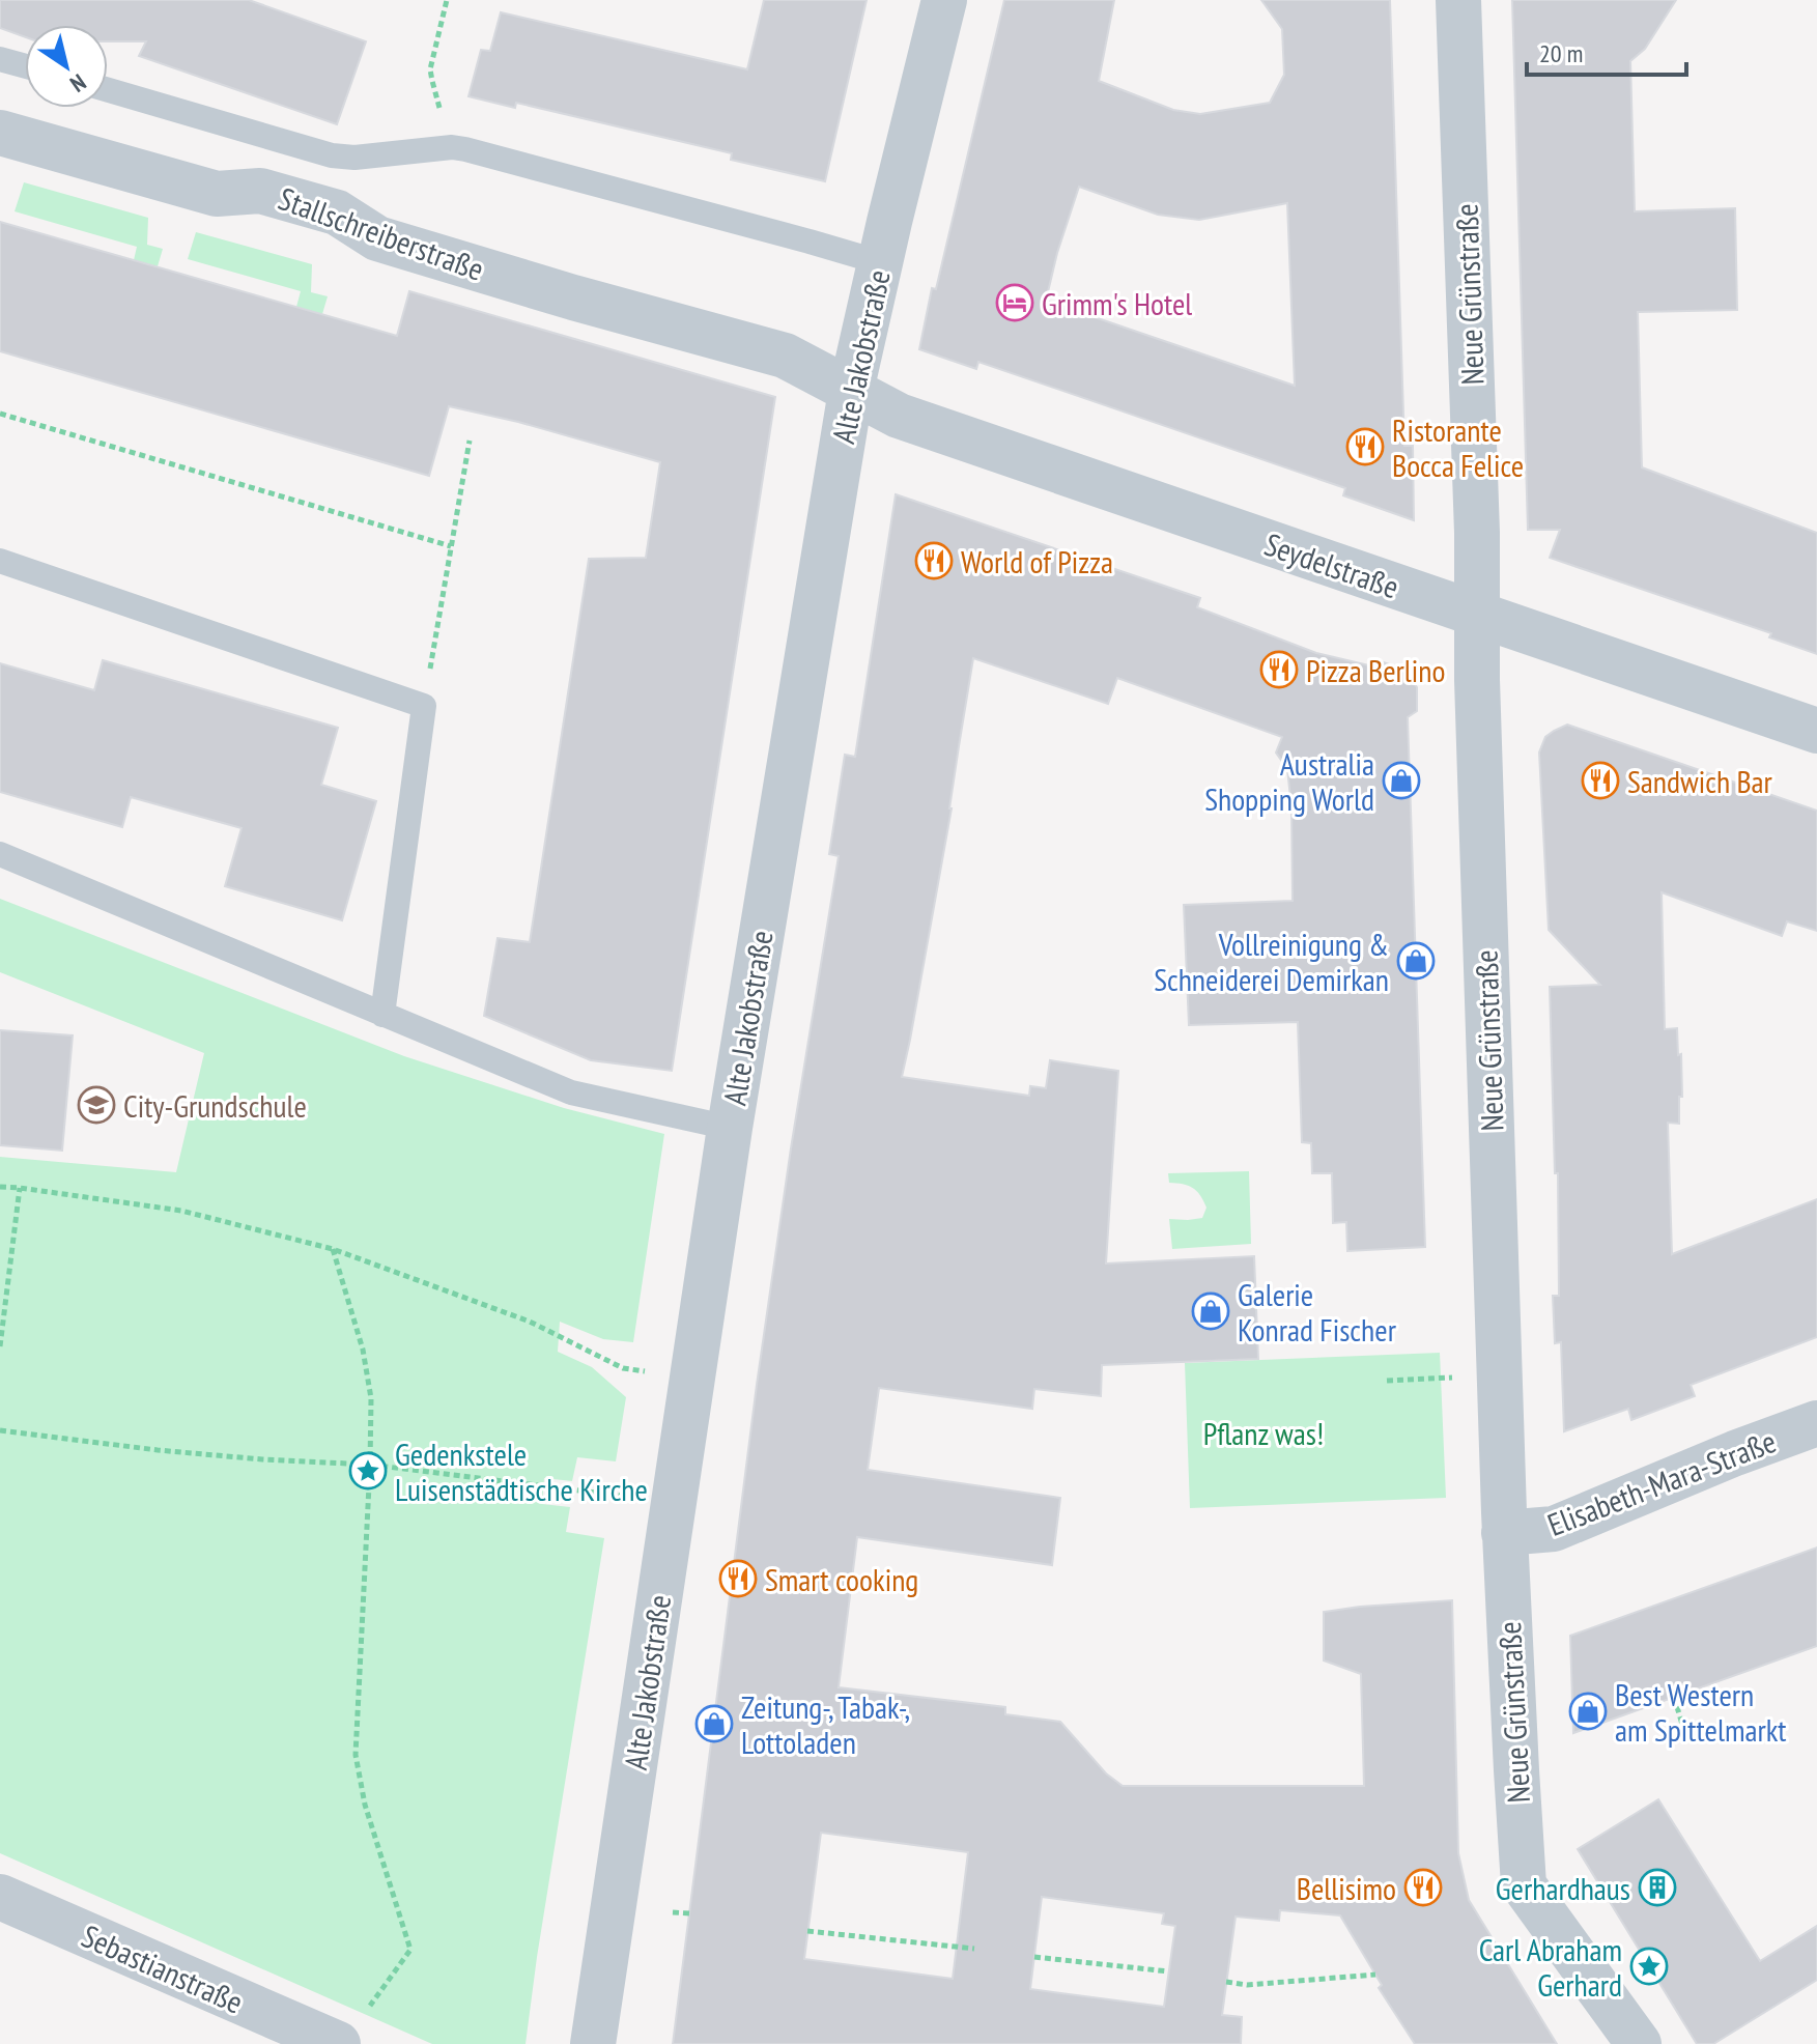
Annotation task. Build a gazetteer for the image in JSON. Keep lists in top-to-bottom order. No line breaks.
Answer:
{"streets":{"street":["Stallschreiberstraße","Neue Grünstraße","Alte Jakobstraße","Seydelstraße","Elisabeth-Mara-Straße","Sebastianstraße"]},"crossings":[["Stallschreiberstraße","Alte Jakobstraße"],["Stallschreiberstraße","Seydelstraße"],["Neue Grünstraße","Seydelstraße"],["Neue Grünstraße","Elisabeth-Mara-Straße"],["Alte Jakobstraße","Seydelstraße"]],"parks":["Pflanz was!"],"places":{"hotel":["Grimm's Hotel"],"restaurant":["Ristorante Bocca Felice","World of Pizza","Pizza Berlino","Sandwich Bar","Smart cooking","Bellisimo"],"shop":["Australia Shopping World","Vollreinigung & Schneiderei Demirkan","Galerie Konrad Fischer","Best Western am Spittelmarkt","Zeitung-, Tabak-, Lottoladen"],"school or university":["City-Grundschule"],"place":["Gedenkstele Luisenstädtische Kirche","Carl Abraham Gerhard"],"building":["Gerhardhaus"]},"scale_bar":"20 m","north":"bottom right"}
